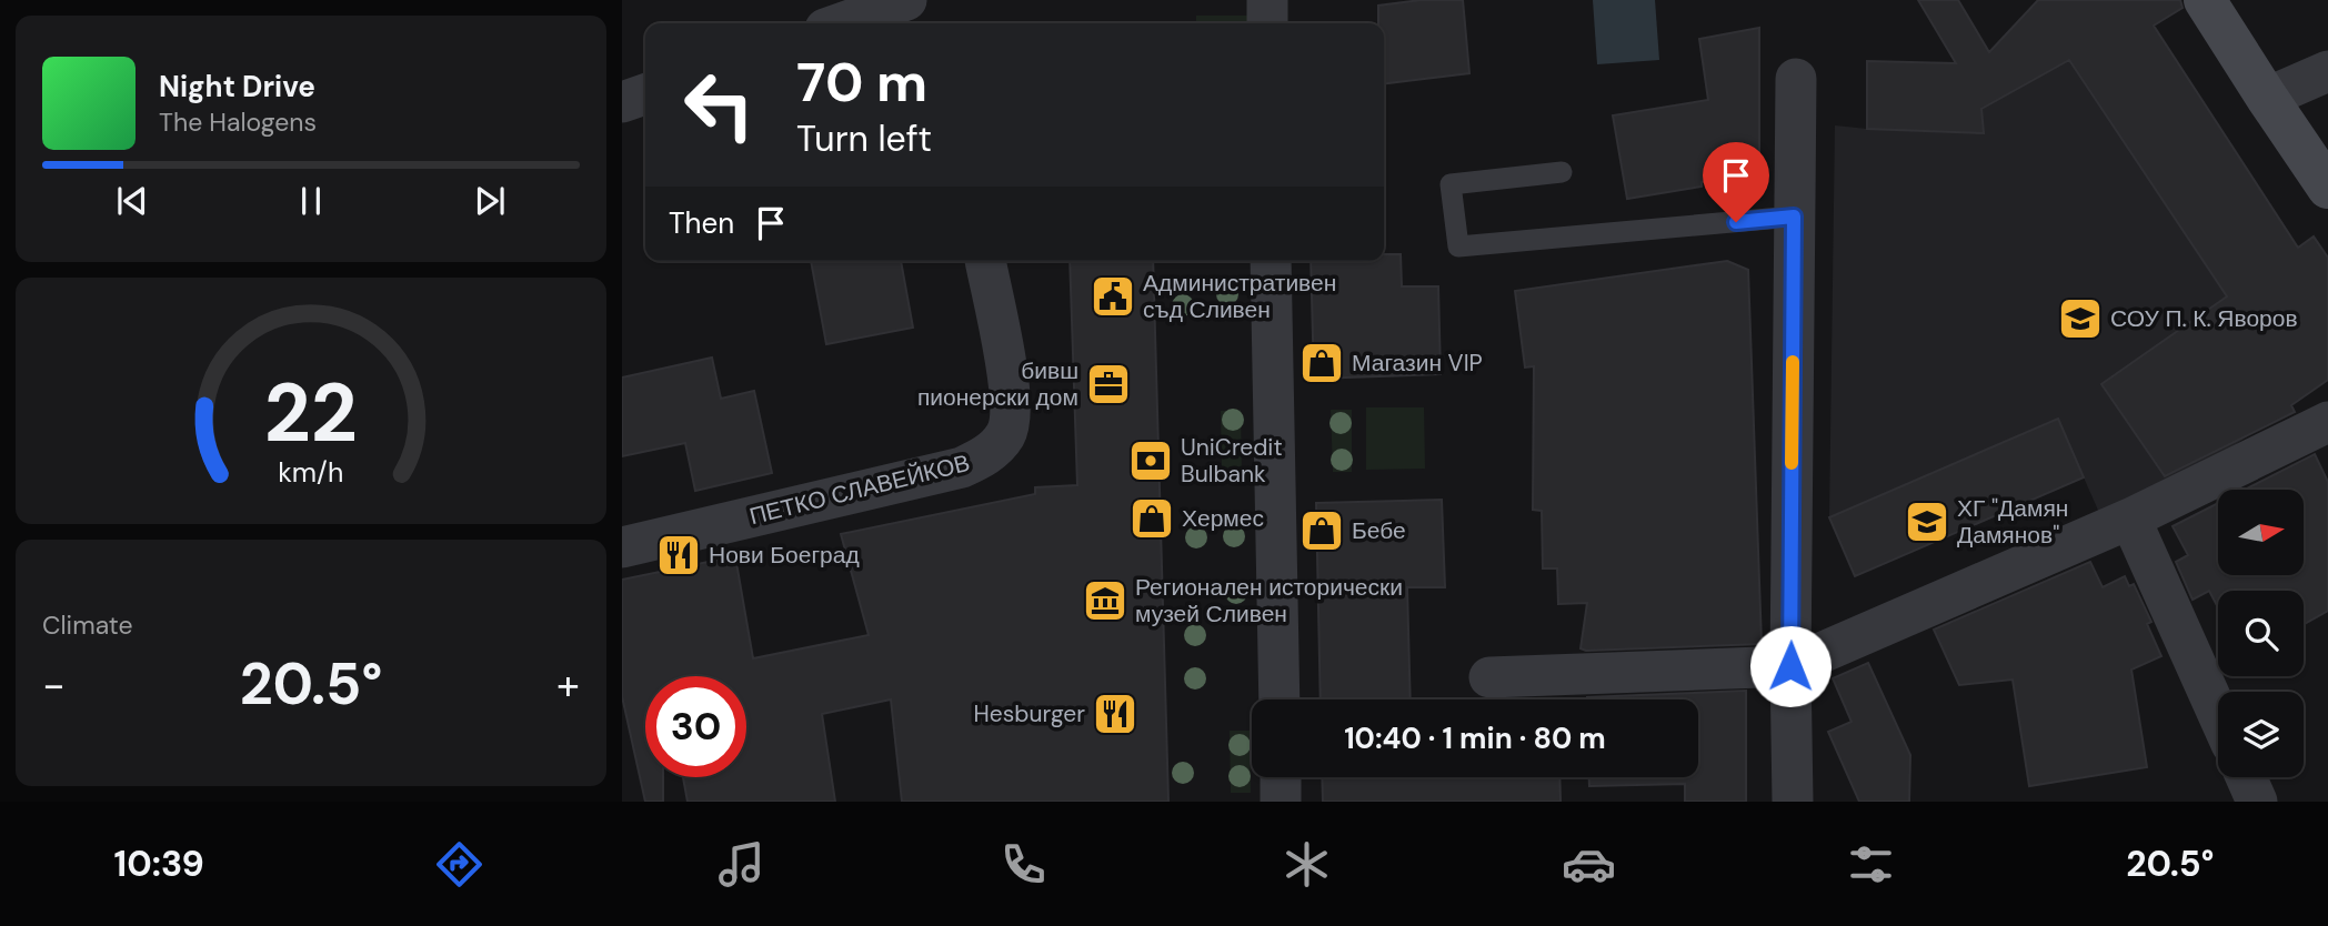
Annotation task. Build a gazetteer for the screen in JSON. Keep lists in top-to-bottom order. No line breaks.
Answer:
{"streets":{"street":["ПЕТКО СЛАВЕЙКОВ"]},"places":{"public building":["Административен съд Сливен"],"school or university":["СОУ П. К. Яворов","ХГ \"Дамян Дамянов\""],"shop":["Магазин VIP","Хермес","Бебе"],"office":["бивш пионерски дом"],"bank":["UniCredit Bulbank"],"restaurant":["Нови Боеград","Hesburger"],"museum":["Регионален исторически музей Сливен"]},"north":"right","page":{"turn":["70 m","Turn left"],"song":["Night Drive","The Halogens"],"then":"Then","tile":"Climate","heat":["−","20.5°","+"],"limit":"30","trip":"10:40 · 1 min · 80 m","tabs":["10:39","20.5°"],"gauge":["22","km/h"]}}
